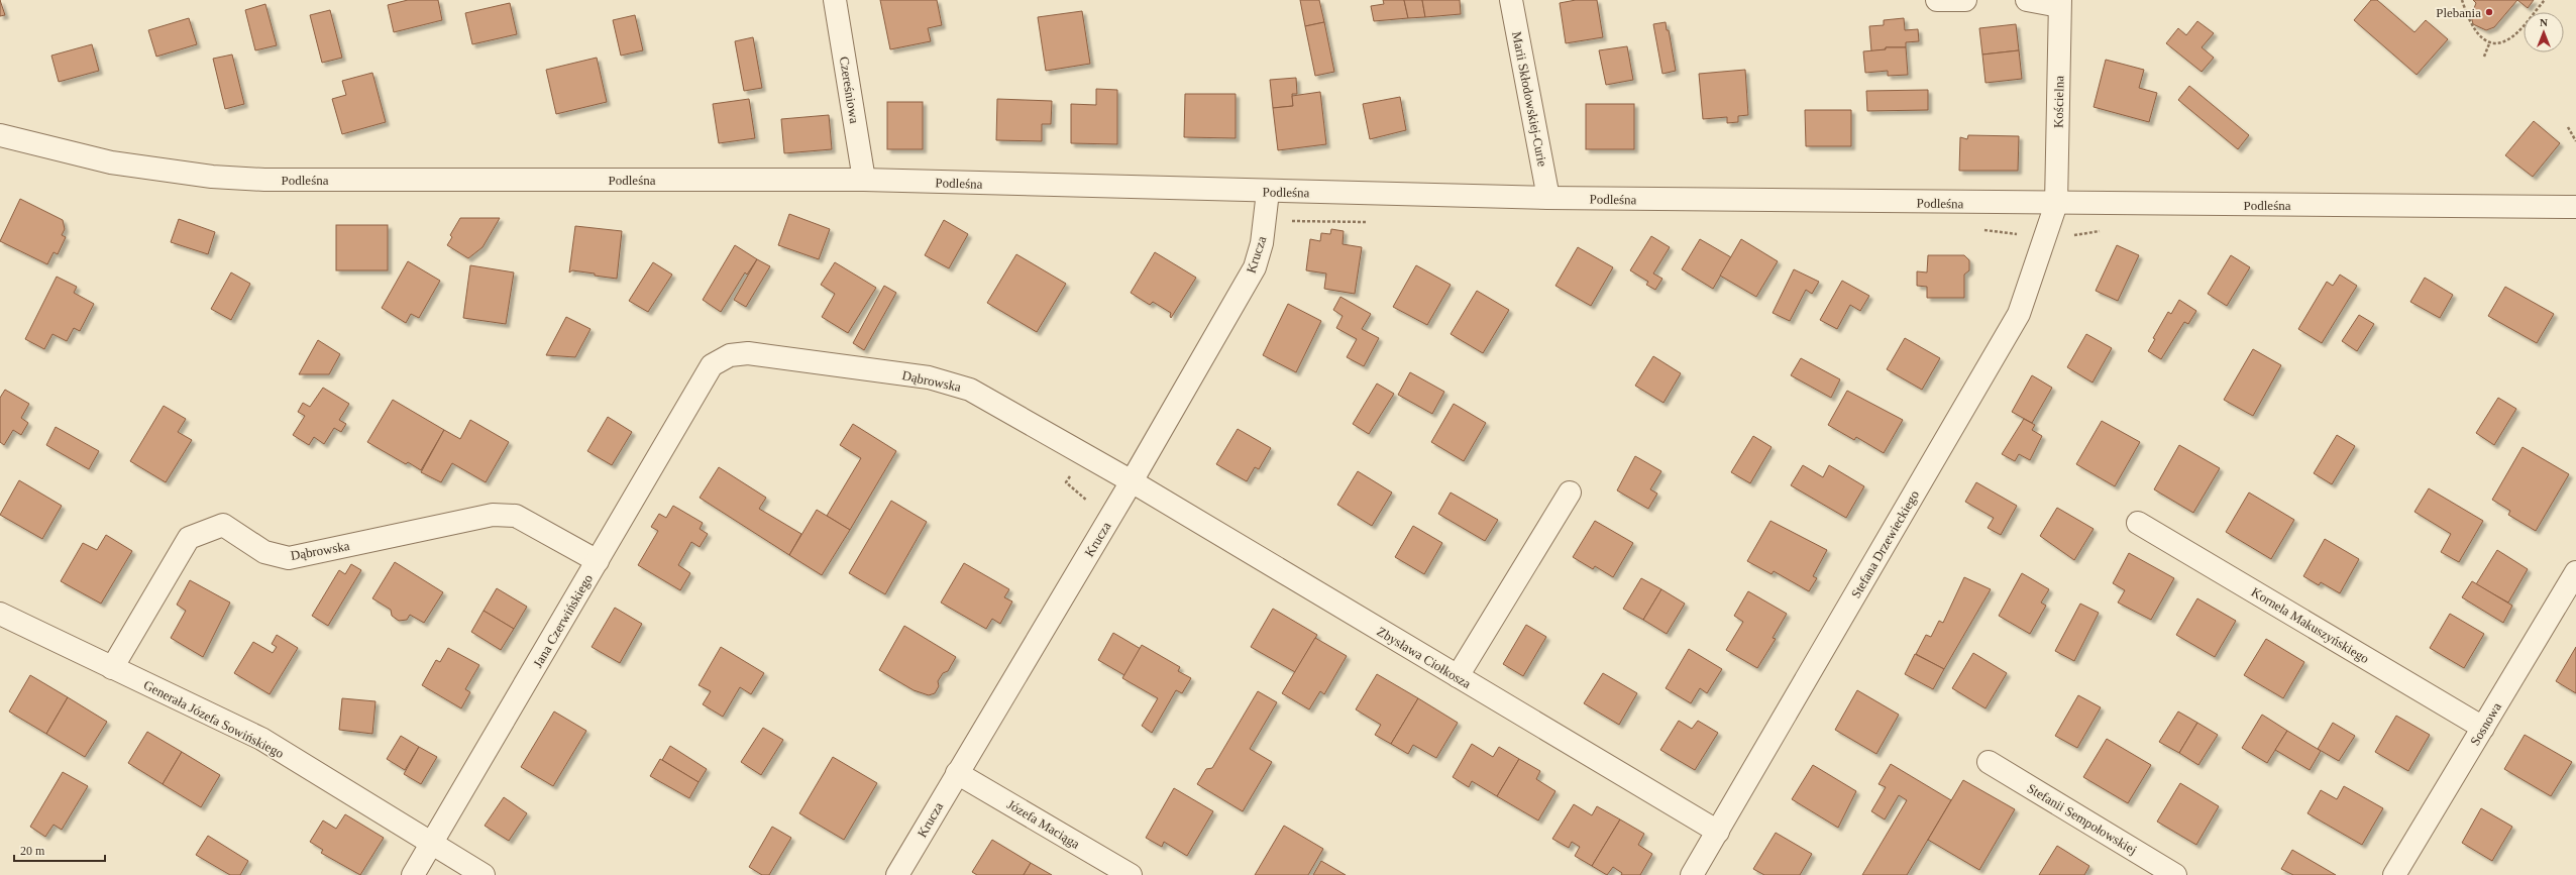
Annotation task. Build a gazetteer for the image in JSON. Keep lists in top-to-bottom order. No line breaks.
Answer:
{"streets":{"street":["Czereśniowa","Marii Skłodowskiej-Curie","Kościelna","Podleśna","Krucza","Dąbrowska","Stefana Drzewieckiego","Jana Czerwińskiego","Kornela Makuszyńskiego","Zbysława Ciołkosza","Generała Józefa Sowińskiego","Sosnowa","Stefanii Sempołowskiej","Józefa Maciąga"]},"crossings":[["Czereśniowa","Podleśna"],["Marii Skłodowskiej-Curie","Podleśna"],["Kościelna","Podleśna"],["Kościelna","Stefana Drzewieckiego"],["Podleśna","Krucza"],["Podleśna","Stefana Drzewieckiego"],["Krucza","Dąbrowska"],["Krucza","Zbysława Ciołkosza"],["Krucza","Józefa Maciąga"],["Dąbrowska","Jana Czerwińskiego"],["Dąbrowska","Zbysława Ciołkosza"],["Dąbrowska","Generała Józefa Sowińskiego"],["Stefana Drzewieckiego","Zbysława Ciołkosza"],["Jana Czerwińskiego","Generała Józefa Sowińskiego"],["Kornela Makuszyńskiego","Sosnowa"]],"places":["Plebania"],"scale_bar":"20 m","north":"top"}
